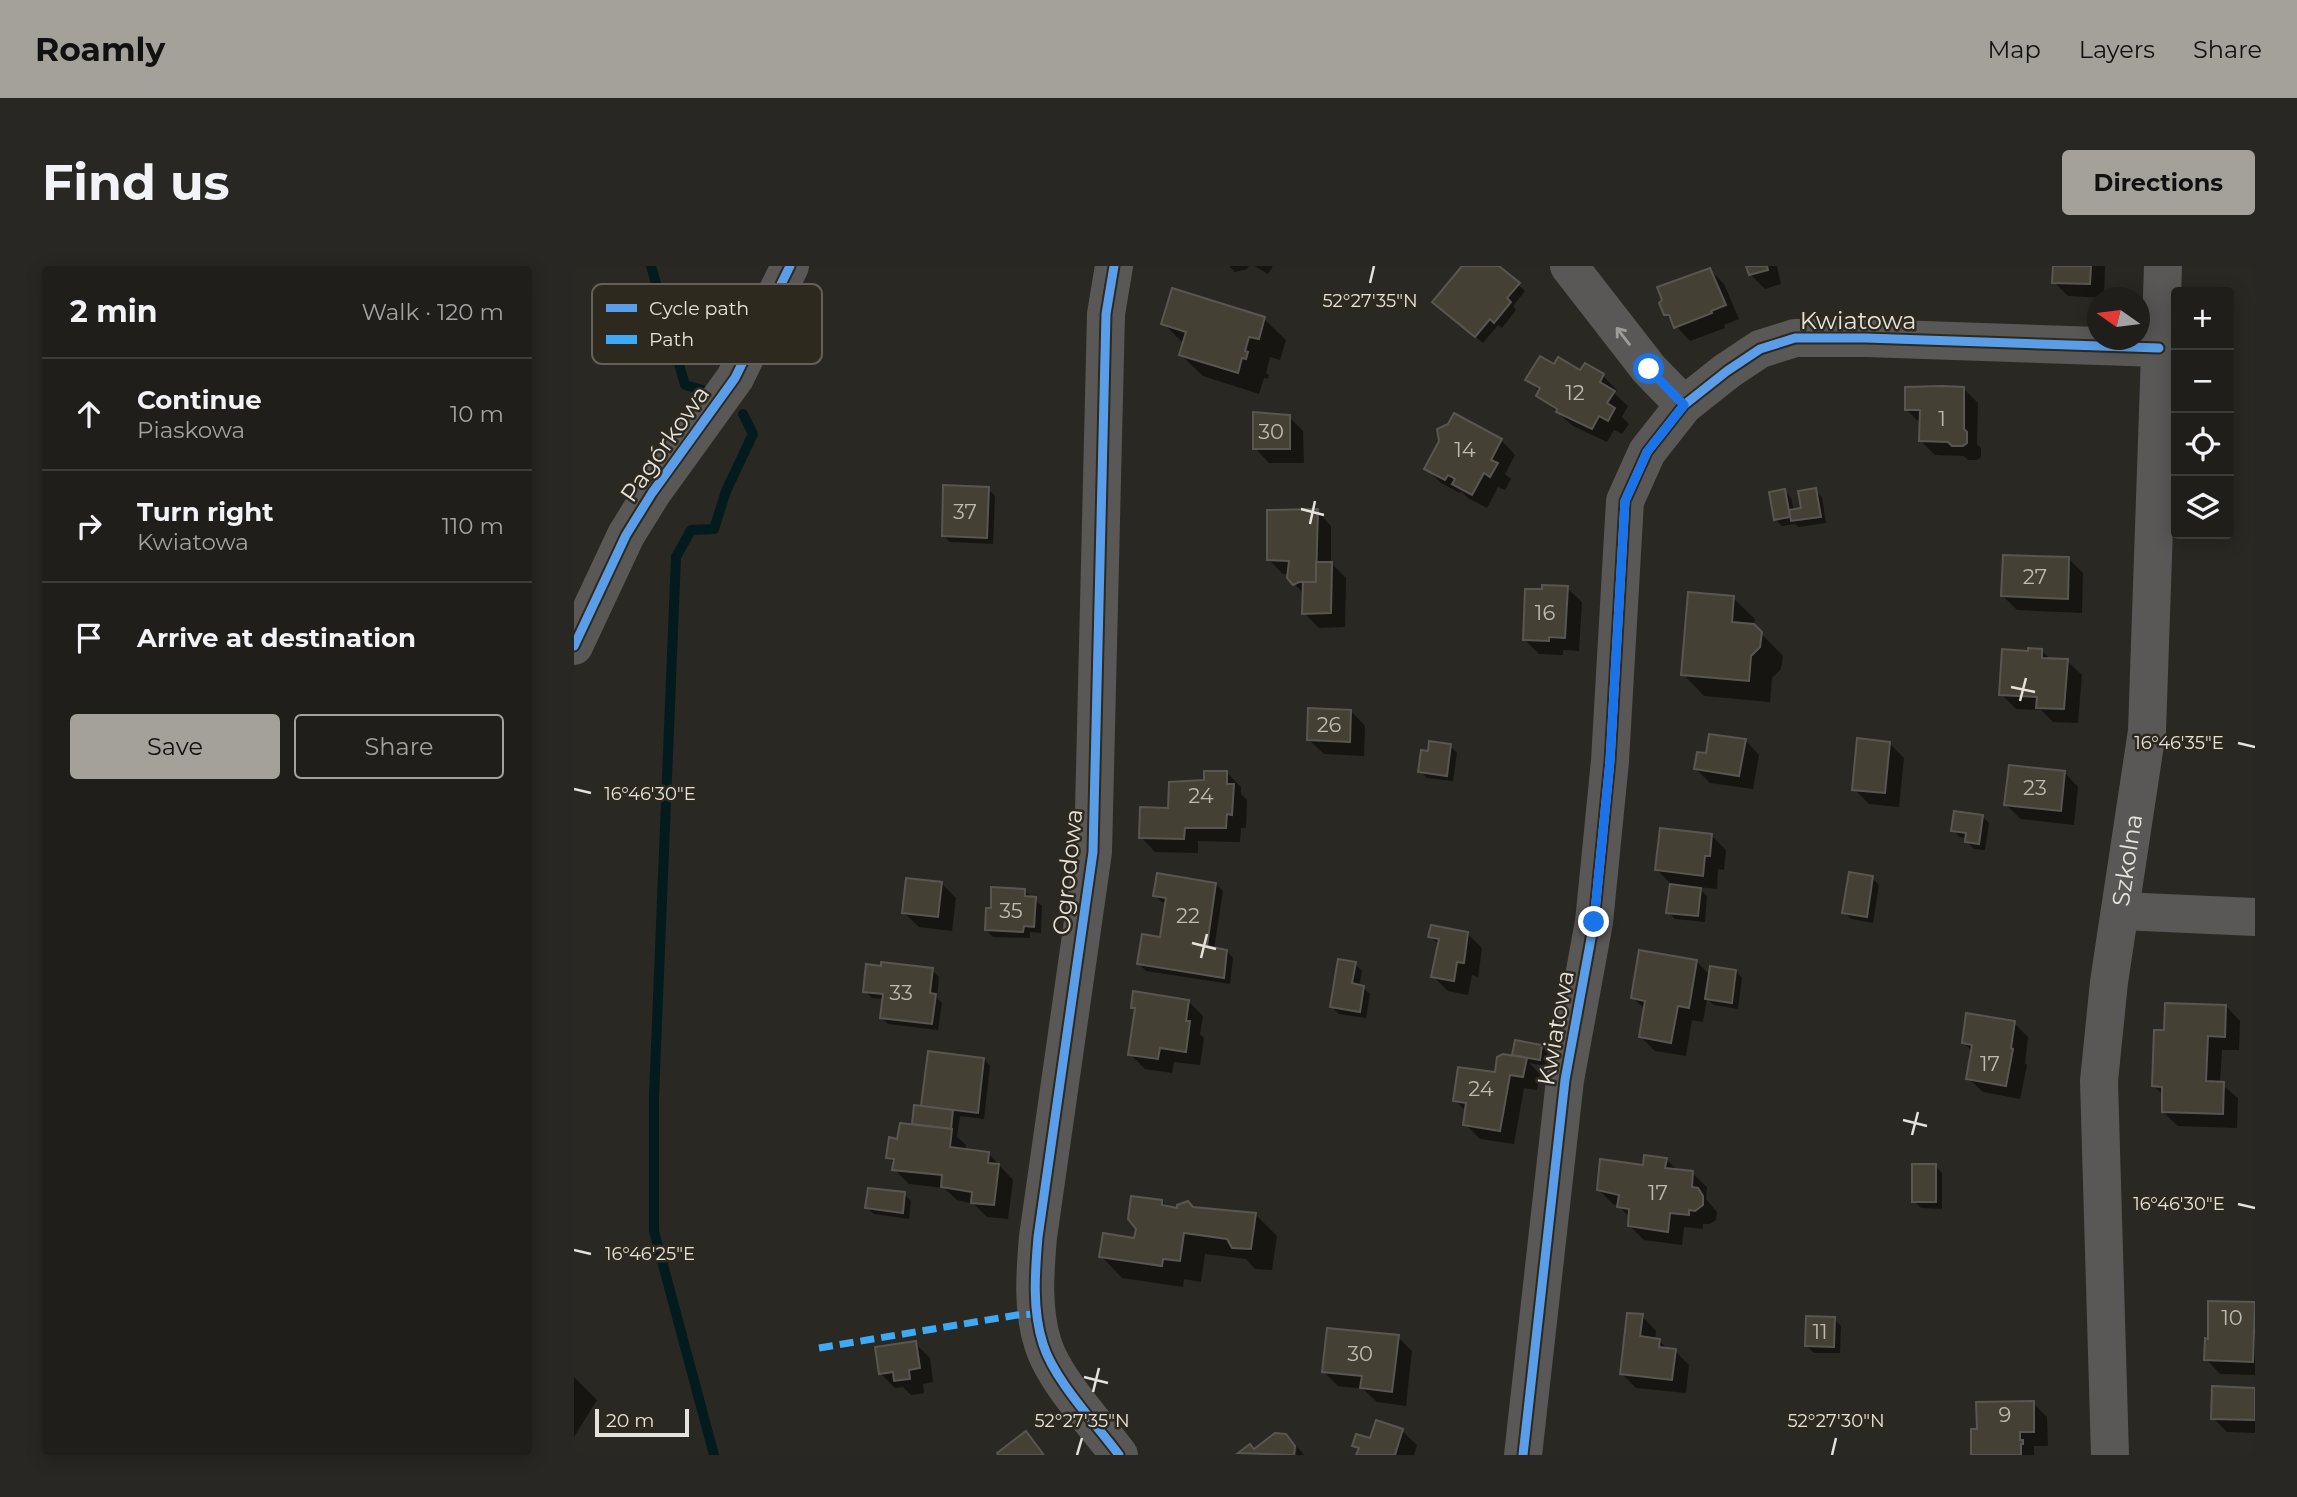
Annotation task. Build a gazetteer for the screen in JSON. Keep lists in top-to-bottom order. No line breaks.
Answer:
{"streets":{"street":["Kwiatowa","Pagórkowa","Szkolna","Ogrodowa"]},"crossings":[["Kwiatowa","Szkolna"]],"house_numbers":["12","1","30","14","37","27","16","26","23","24","35","22","33","17","24","17","10","11","30","9"],"legend":["Cycle path","Path"],"scale_bar":"20 m","north":"left","page":{"header":"Roamly","nav":["Map","Layers","Share"],"buttons":["Directions",["Save","Share"]],"title":"Find us","heading":["2 min","Walk · 120 m"],"map_buttons":["+","−"],"list":[["Continue","Piaskowa","10 m"],["Turn right","Kwiatowa","110 m"],"Arrive at destination"],"scale":"20 m"},"coordinates":["52°27'35\"N","16°46'35\"E","16°46'30\"E","16°46'25\"E","52°27'30\"N"]}
